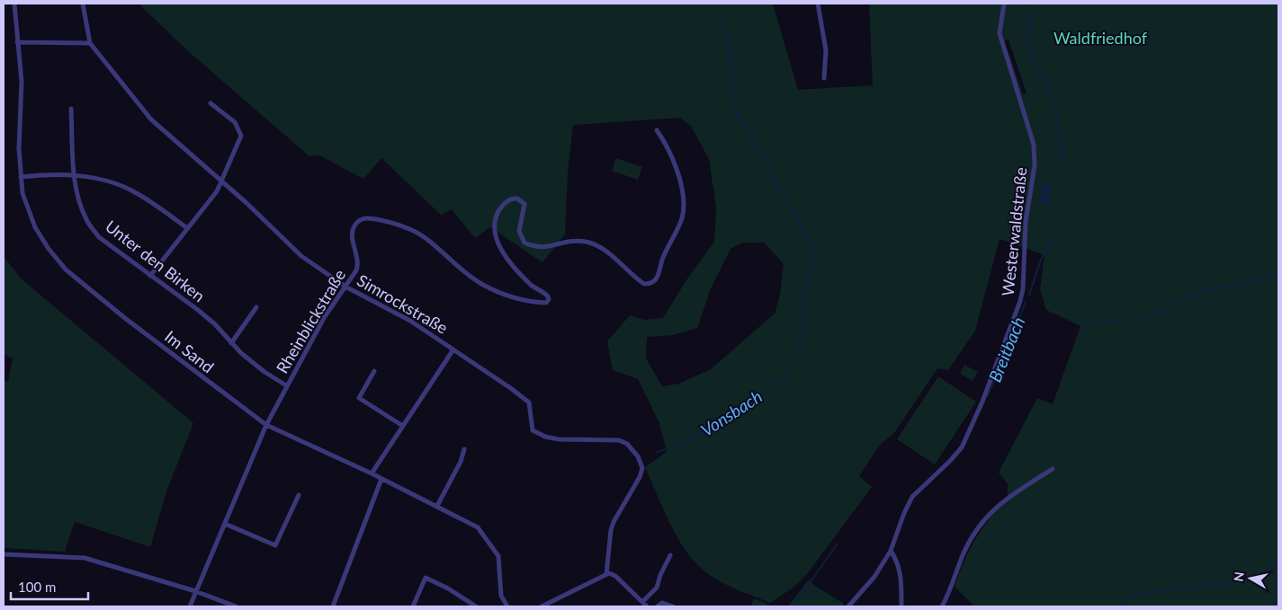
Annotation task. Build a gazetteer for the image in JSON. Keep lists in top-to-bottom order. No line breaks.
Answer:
{"streets":{"street":["Westerwaldstraße","Unter den Birken","Simrockstraße","Rheinblickstraße","Im Sand"]},"crossings":[["Unter den Birken","Rheinblickstraße"],["Simrockstraße","Rheinblickstraße"],["Rheinblickstraße","Im Sand"]],"water":["Breitbach","Vonsbach"],"parks":["Waldfriedhof"],"scale_bar":"100 m","north":"left"}
